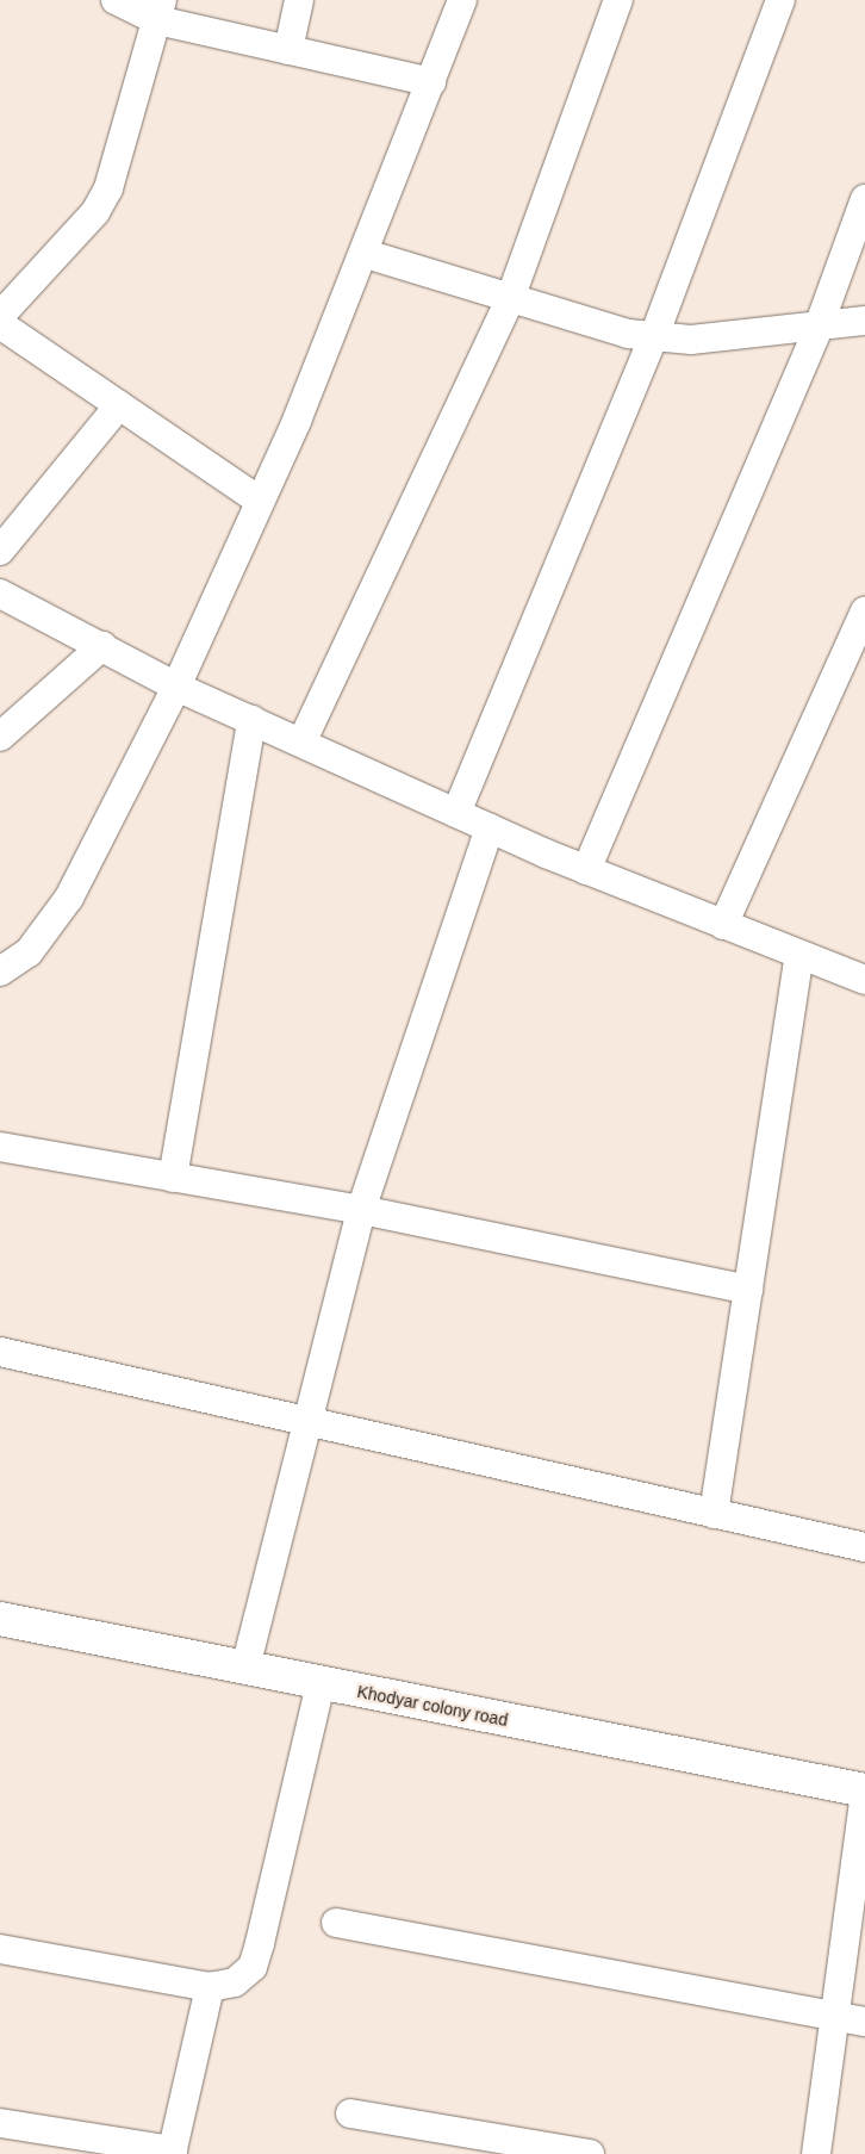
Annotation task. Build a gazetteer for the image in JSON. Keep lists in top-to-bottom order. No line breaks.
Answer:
{"streets":{"street":["Khodyar colony road"]}}
